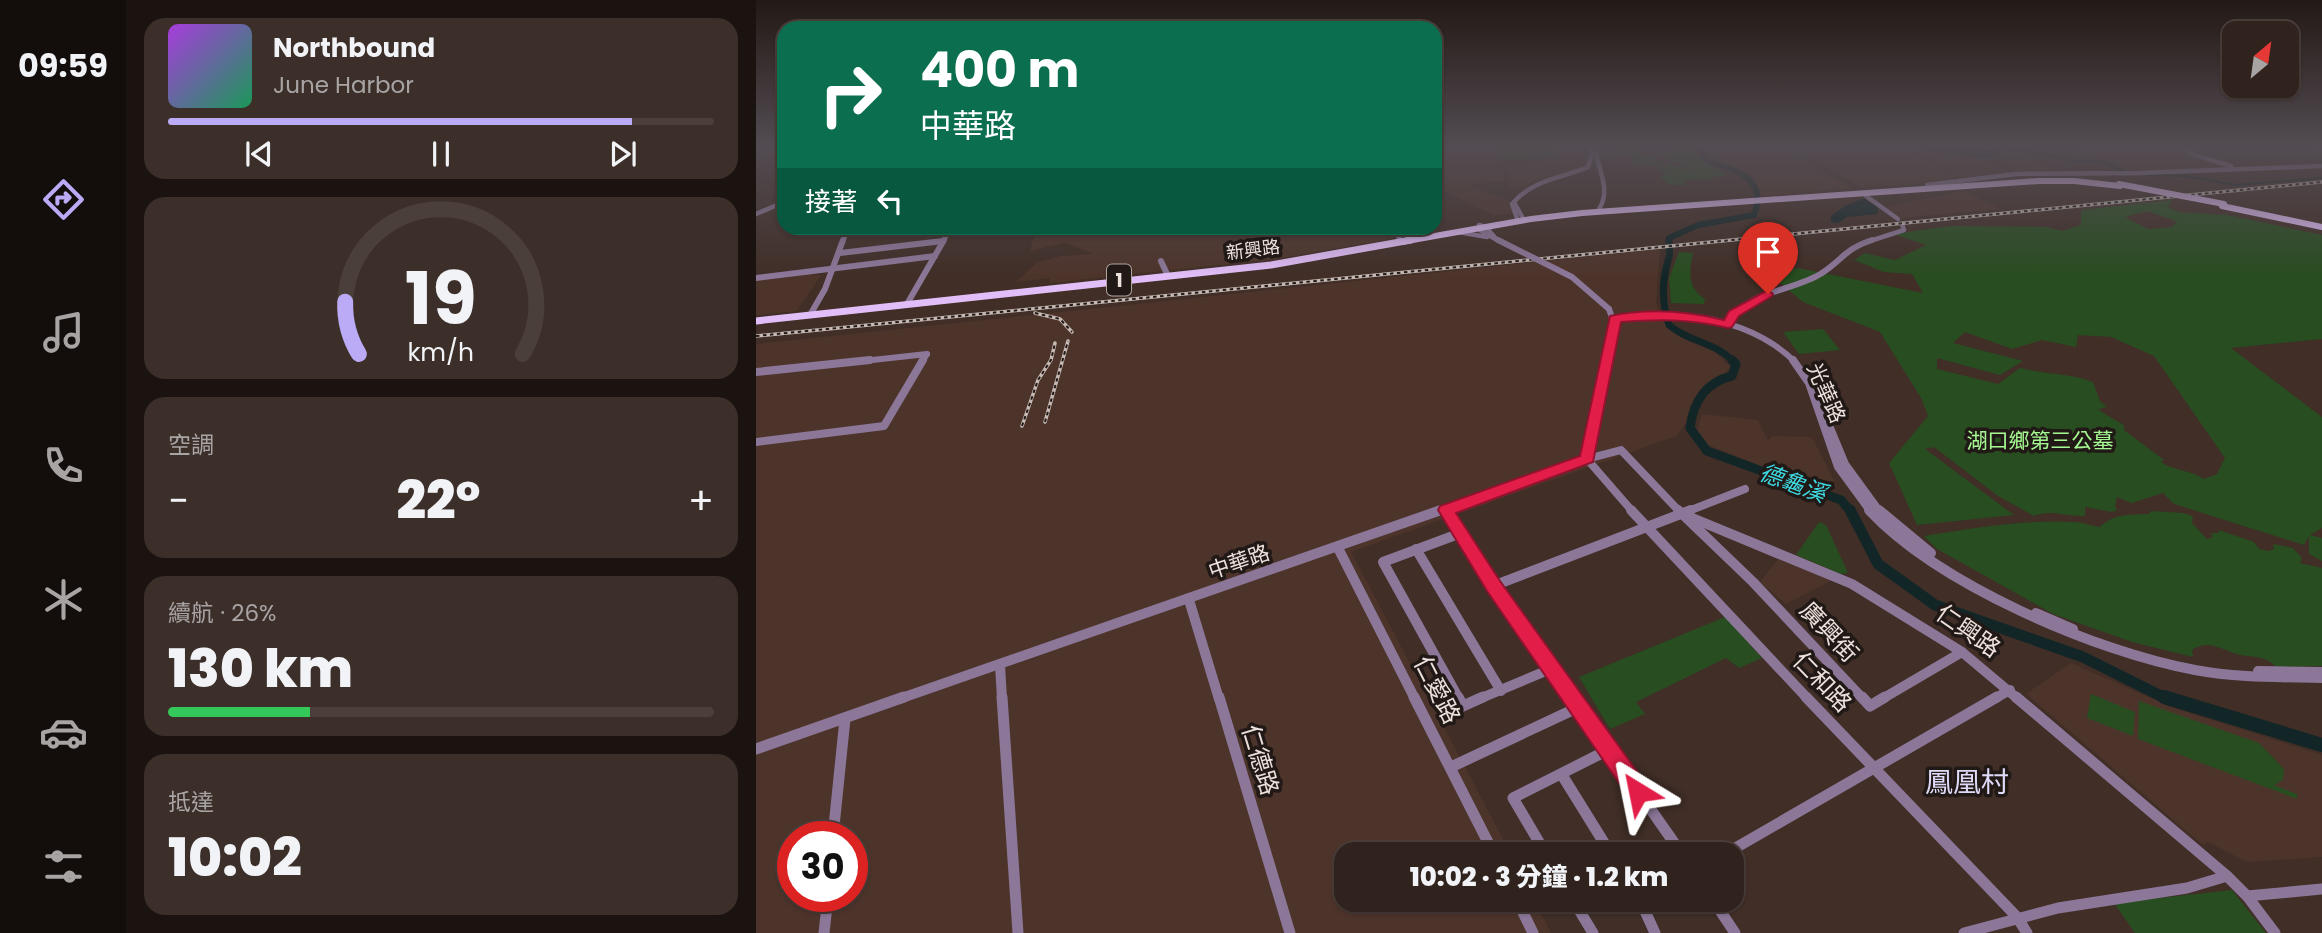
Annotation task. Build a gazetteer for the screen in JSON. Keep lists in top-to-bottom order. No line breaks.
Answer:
{"streets":{"main road":["新興路","1"],"street":["光華路","中華路","仁興路","廣興街","仁和路","仁愛路","仁德路"]},"crossings":[["新興路","1"],["中華路","仁興路"],["中華路","仁和路"],["中華路","仁愛路"],["中華路","仁德路"],["仁興路","廣興街"],["仁興路","仁和路"]],"districts":["鳳凰村"],"water":["德龜溪"],"parks":["湖口鄉第三公墓"],"north":"top right","page":{"tabs":"09:59","turn":["400 m","中華路"],"song":["Northbound","June Harbor"],"then":"接著","tile":["空調",["續航 · 26%","130 km"],["抵達","10:02"]],"heat":["−","22°","+"],"limit":"30","trip":"10:02 · 3 分鐘 · 1.2 km","gauge":["19","km/h"]}}
